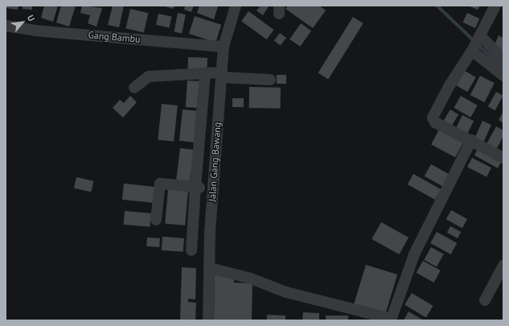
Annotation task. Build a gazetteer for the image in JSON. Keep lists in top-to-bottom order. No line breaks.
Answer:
{"streets":{"street":["Gang Bambu","Jalan Gang Bawang"]},"crossings":[["Gang Bambu","Jalan Gang Bawang"]],"north":"top right"}
